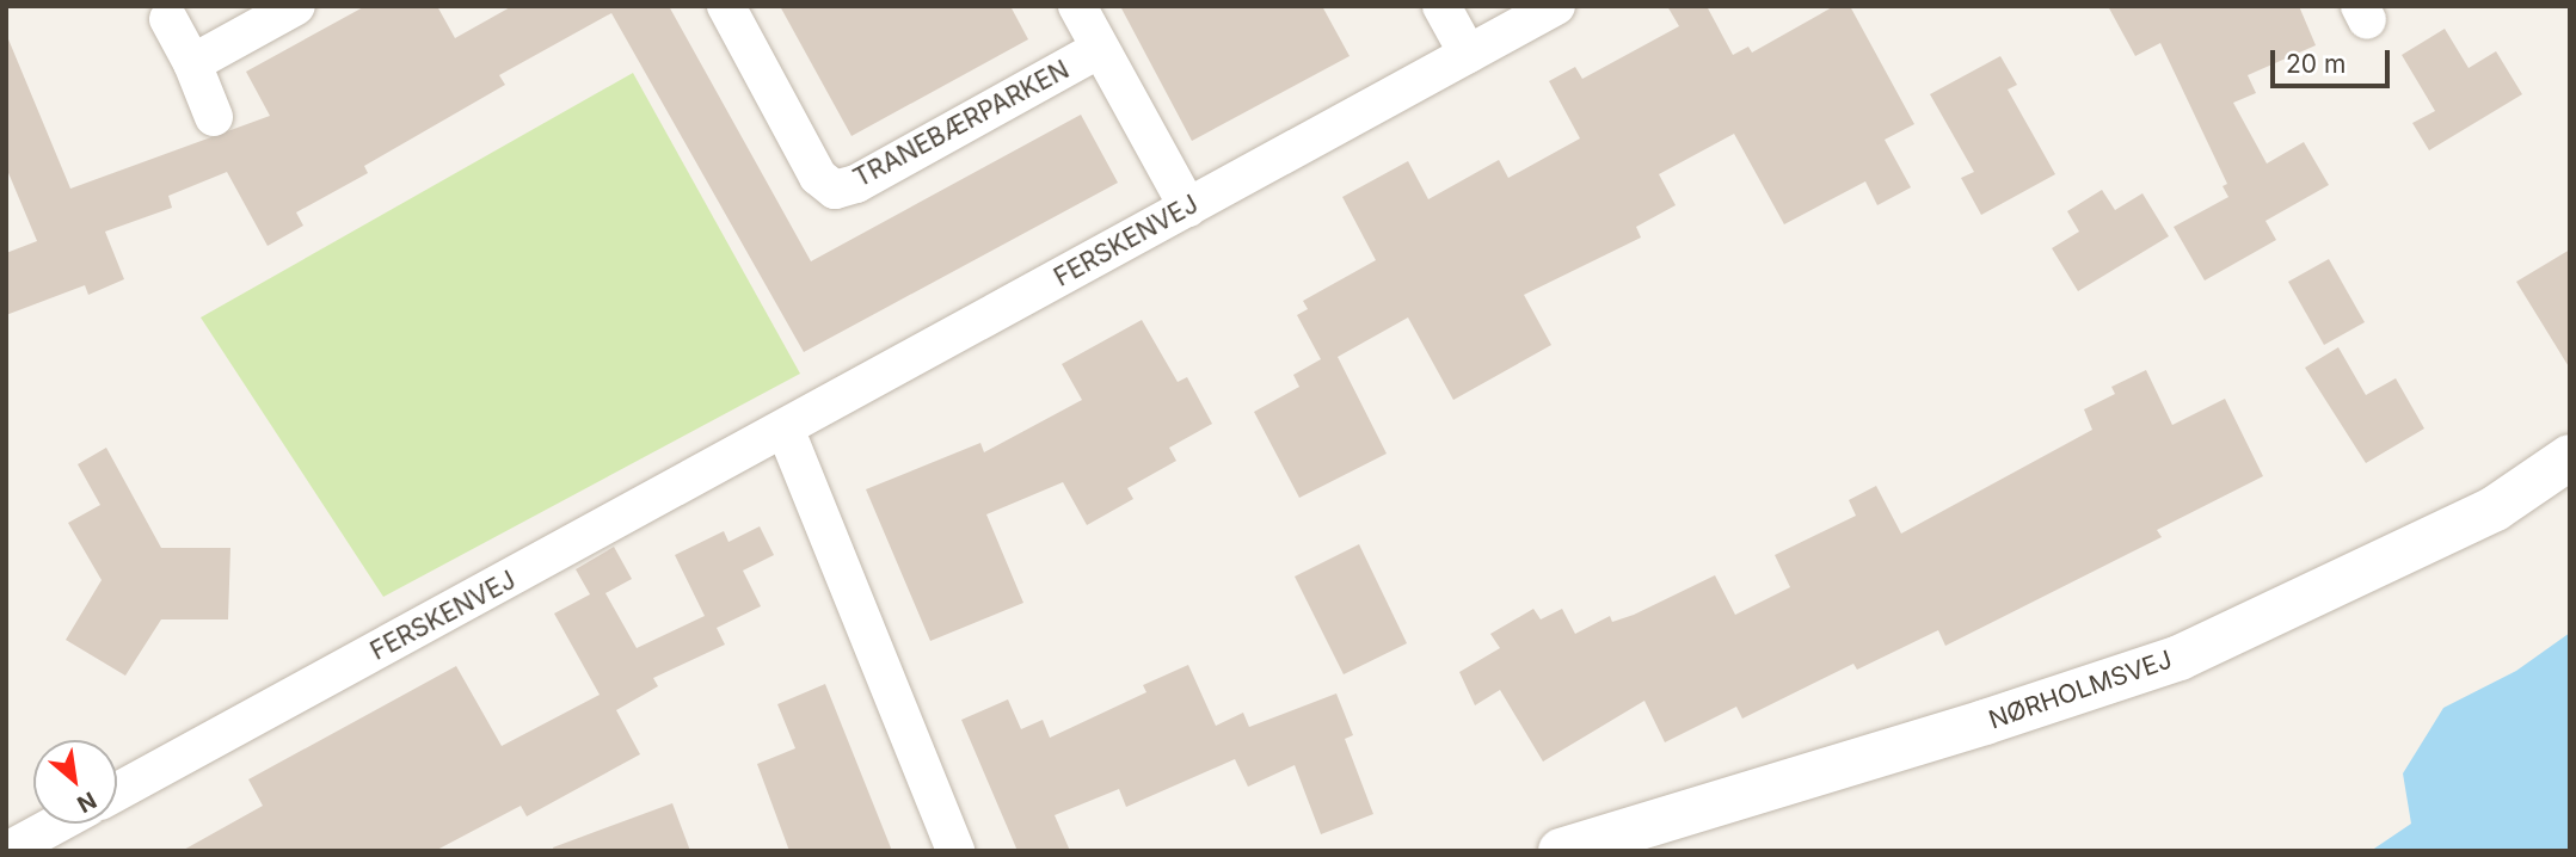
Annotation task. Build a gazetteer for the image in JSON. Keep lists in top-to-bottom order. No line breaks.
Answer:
{"streets":{"street":["TRANEBÆRPARKEN","FERSKENVEJ","NØRHOLMSVEJ"]},"scale_bar":"20 m","north":"bottom right"}
